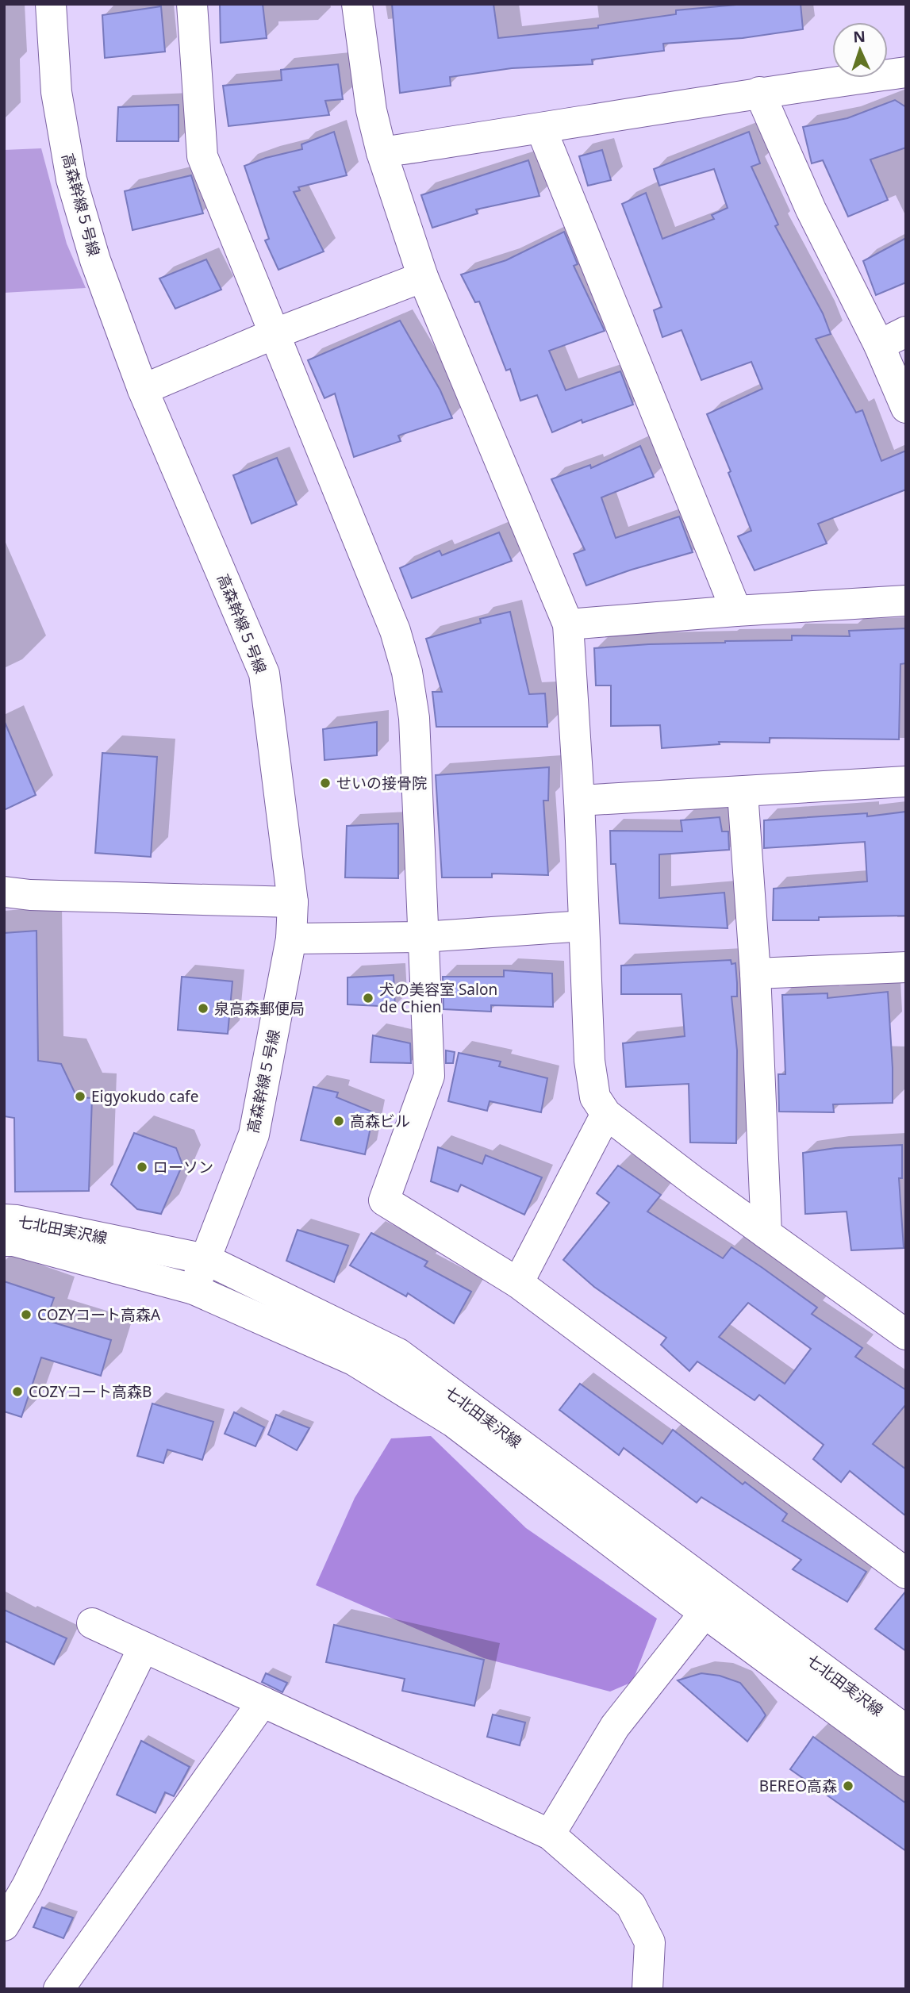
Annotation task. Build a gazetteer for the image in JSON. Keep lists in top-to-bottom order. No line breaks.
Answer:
{"streets":{"street":["高森幹線５号線","七北田実沢線"]},"crossings":[["高森幹線５号線","七北田実沢線"]],"places":["せいの接骨院","犬の美容室 Salon de Chien","泉高森郵便局","Eigyokudo cafe","高森ビル","ローソン","COZYコート高森A","COZYコート高森B","BEREO高森"],"north":"top"}
